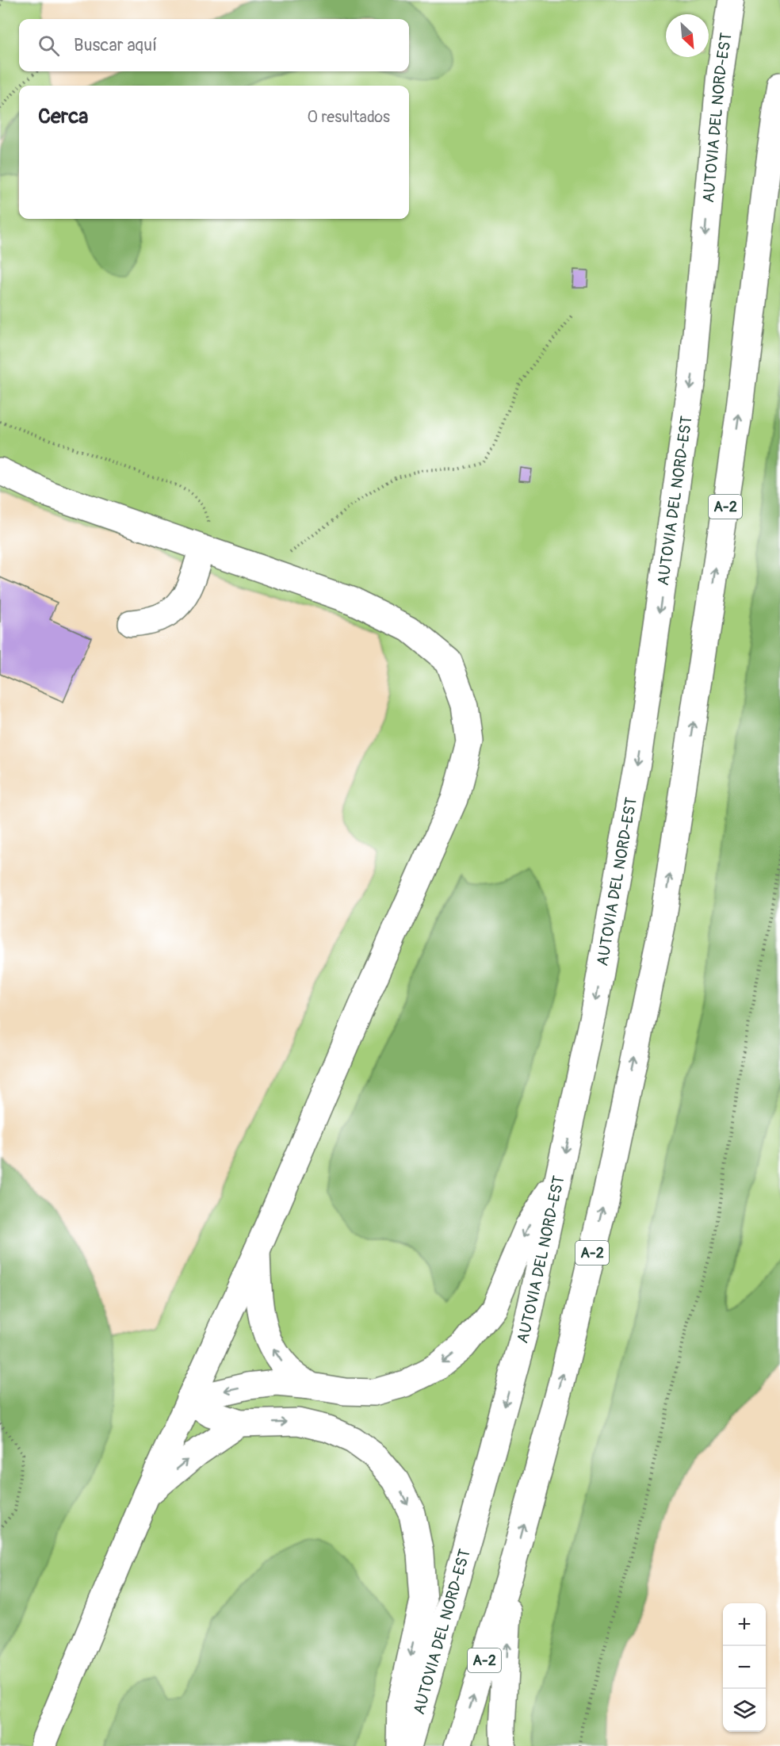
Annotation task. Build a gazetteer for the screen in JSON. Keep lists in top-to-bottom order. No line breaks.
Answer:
{"streets":{"main road":["AUTOVIA DEL NORD-EST","A-2"]},"north":"bottom right","page":{"search":"Buscar aquí","heading":["Cerca","0 resultados"],"map_buttons":["+","−"]}}
